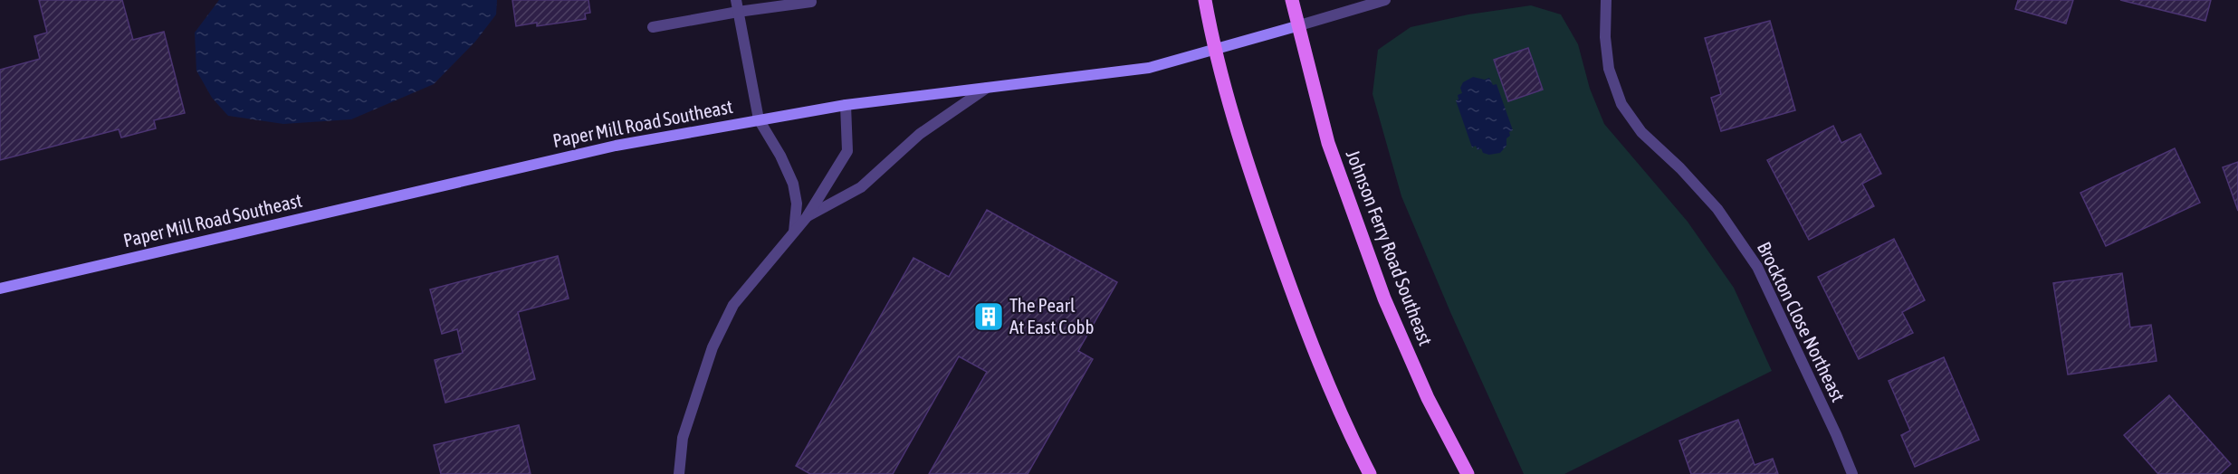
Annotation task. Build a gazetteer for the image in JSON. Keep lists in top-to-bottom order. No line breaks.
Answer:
{"streets":{"main road":["Johnson Ferry Road Southeast"],"street":["Paper Mill Road Southeast","Brockton Close Northeast"]},"crossings":[["Paper Mill Road Southeast","Johnson Ferry Road Southeast"]],"places":{"building":["The Pearl At East Cobb"]}}
